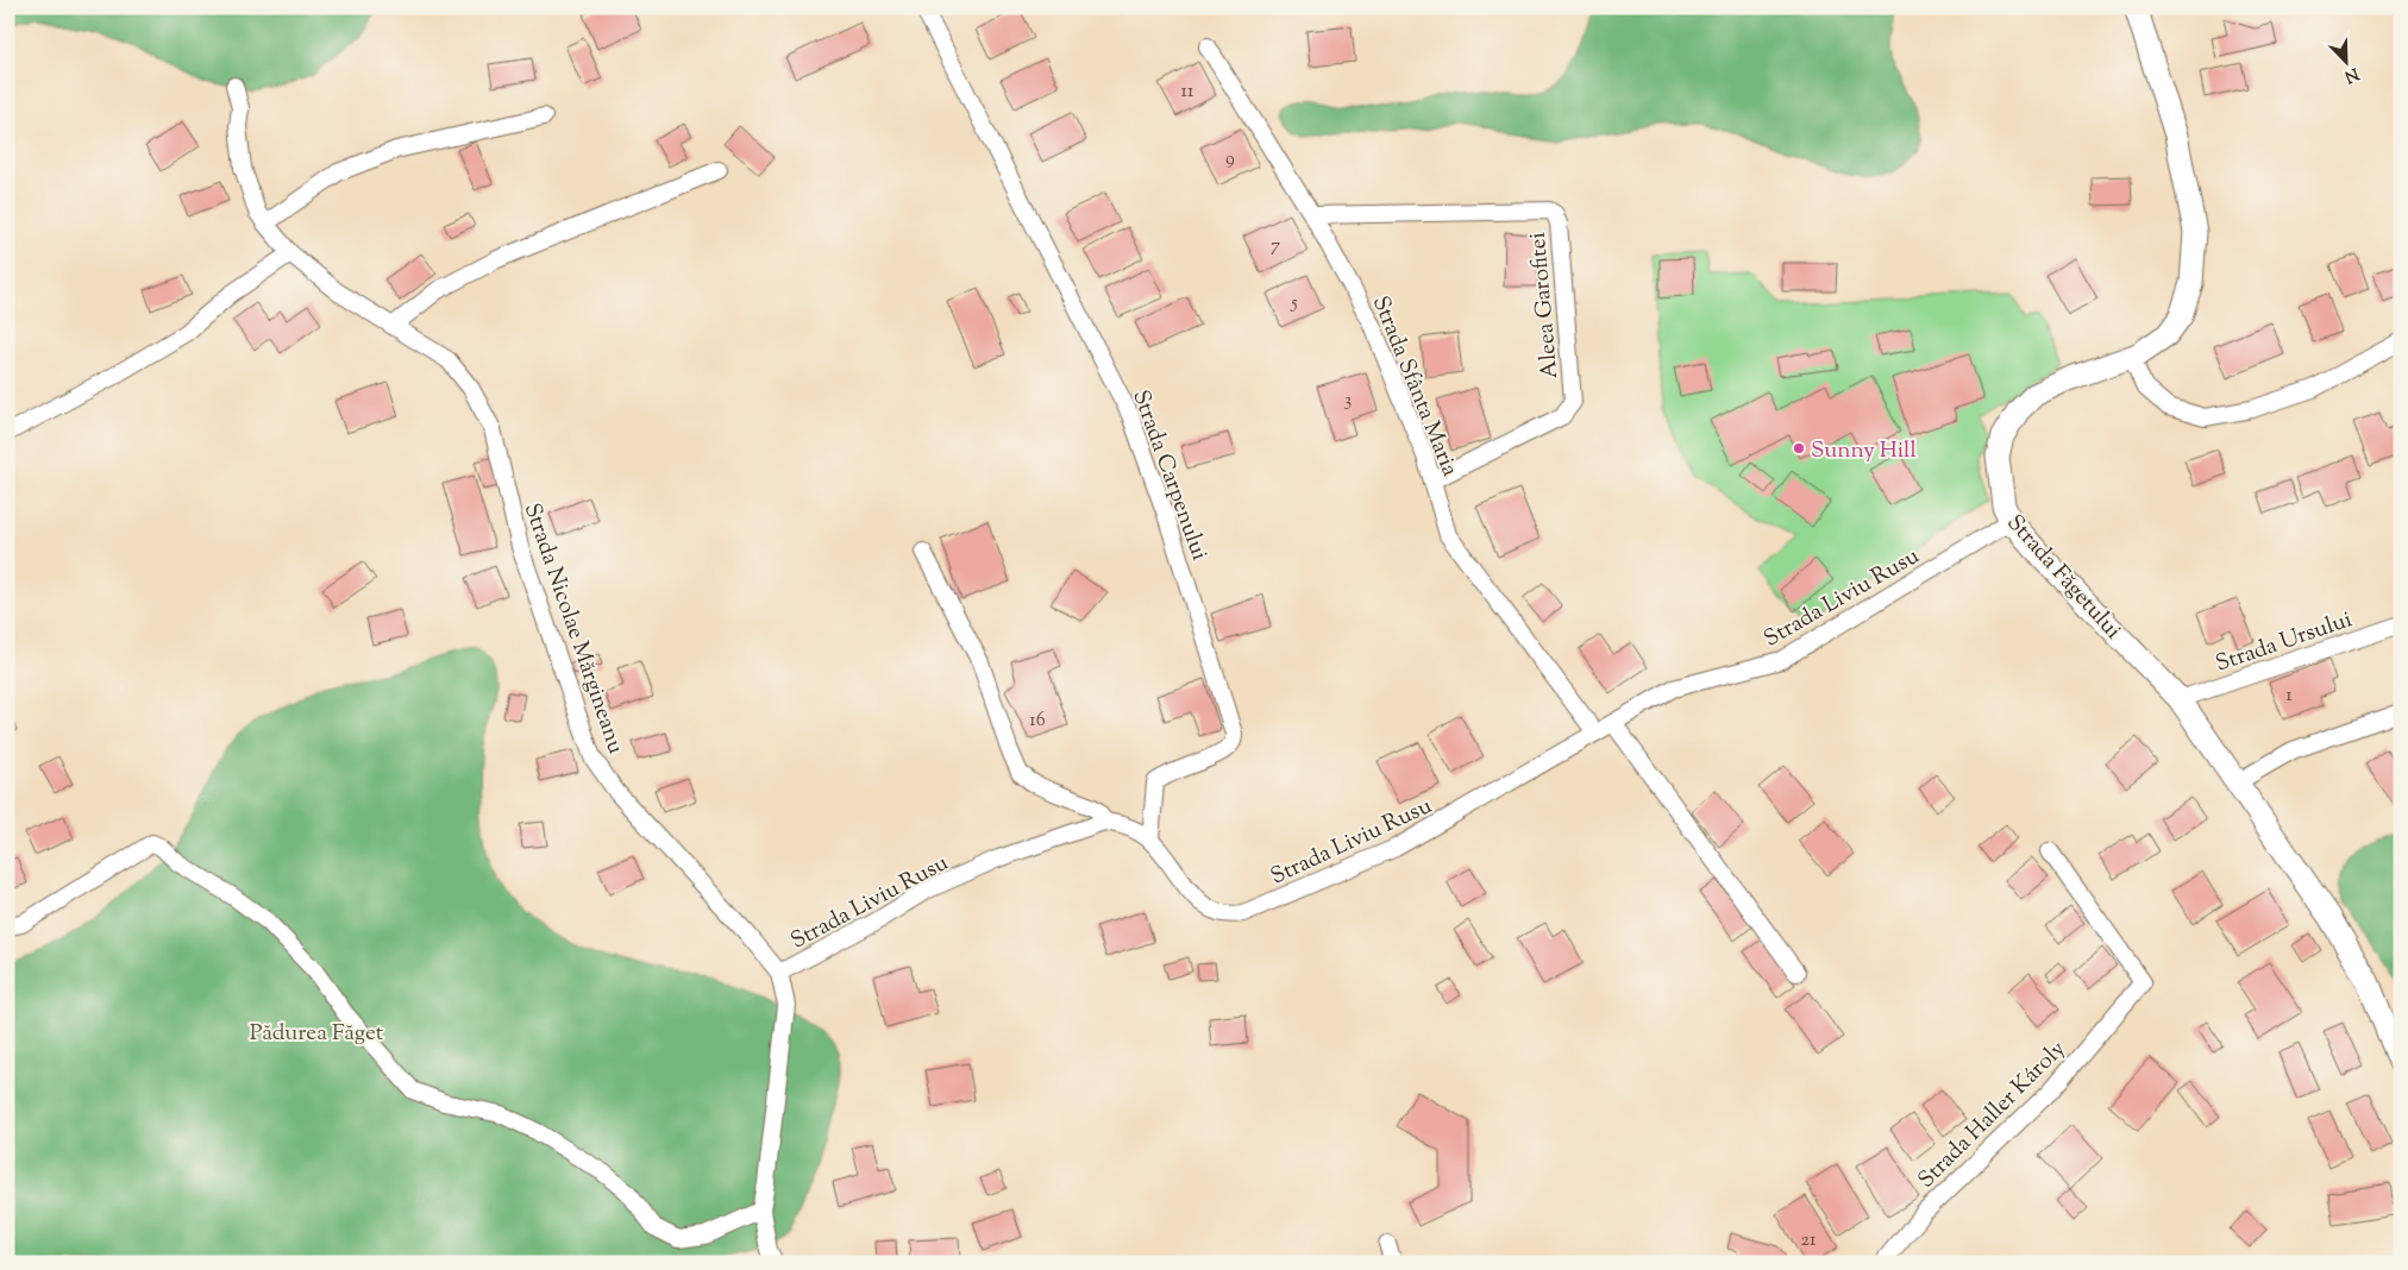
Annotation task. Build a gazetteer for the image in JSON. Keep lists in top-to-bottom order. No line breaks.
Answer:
{"streets":{"main road":["Strada Făgetului"],"street":["Aleea Garofitei","Strada Sfânta Maria","Strada Carpenului","Strada Liviu Rusu","Strada Nicolae Mărgineanu","Strada Ursului","Strada Haller Károly"]},"crossings":[["Aleea Garofitei","Strada Sfânta Maria"],["Strada Sfânta Maria","Strada Liviu Rusu"],["Strada Carpenului","Strada Liviu Rusu"],["Strada Făgetului","Strada Liviu Rusu"],["Strada Făgetului","Strada Ursului"],["Strada Liviu Rusu","Strada Nicolae Mărgineanu"]],"parks":["Pădurea Făget"],"places":["Sunny Hill"],"house_numbers":["11","9","7","5","3","1","16","21"],"north":"bottom right"}
